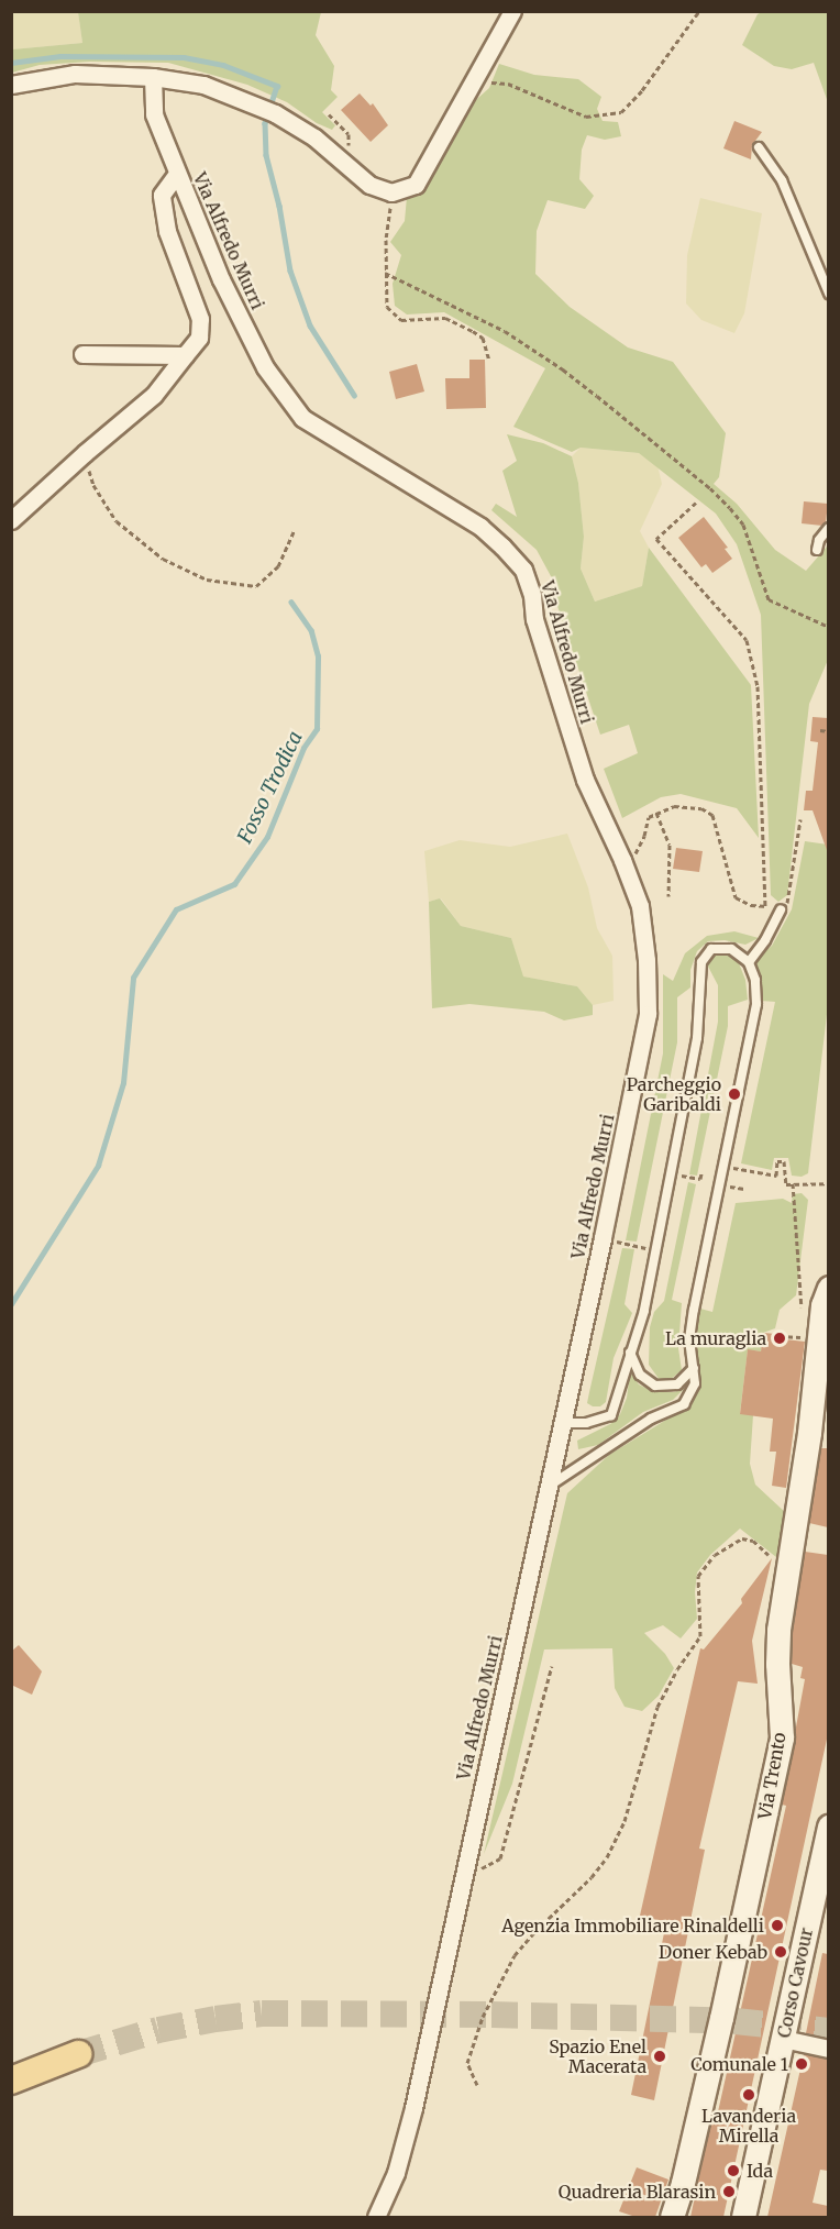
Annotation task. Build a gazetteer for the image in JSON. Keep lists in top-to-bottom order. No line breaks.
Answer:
{"streets":{"main road":["Via Trento","Corso Cavour"],"street":["Via Alfredo Murri"]},"water":["Fosso Trodica"],"places":["Parcheggio Garibaldi","La muraglia","Agenzia Immobiliare Rinaldelli","Doner Kebab","Spazio Enel Macerata","Comunale 1","Lavanderia Mirella","Ida","Quadreria Blarasin"]}
